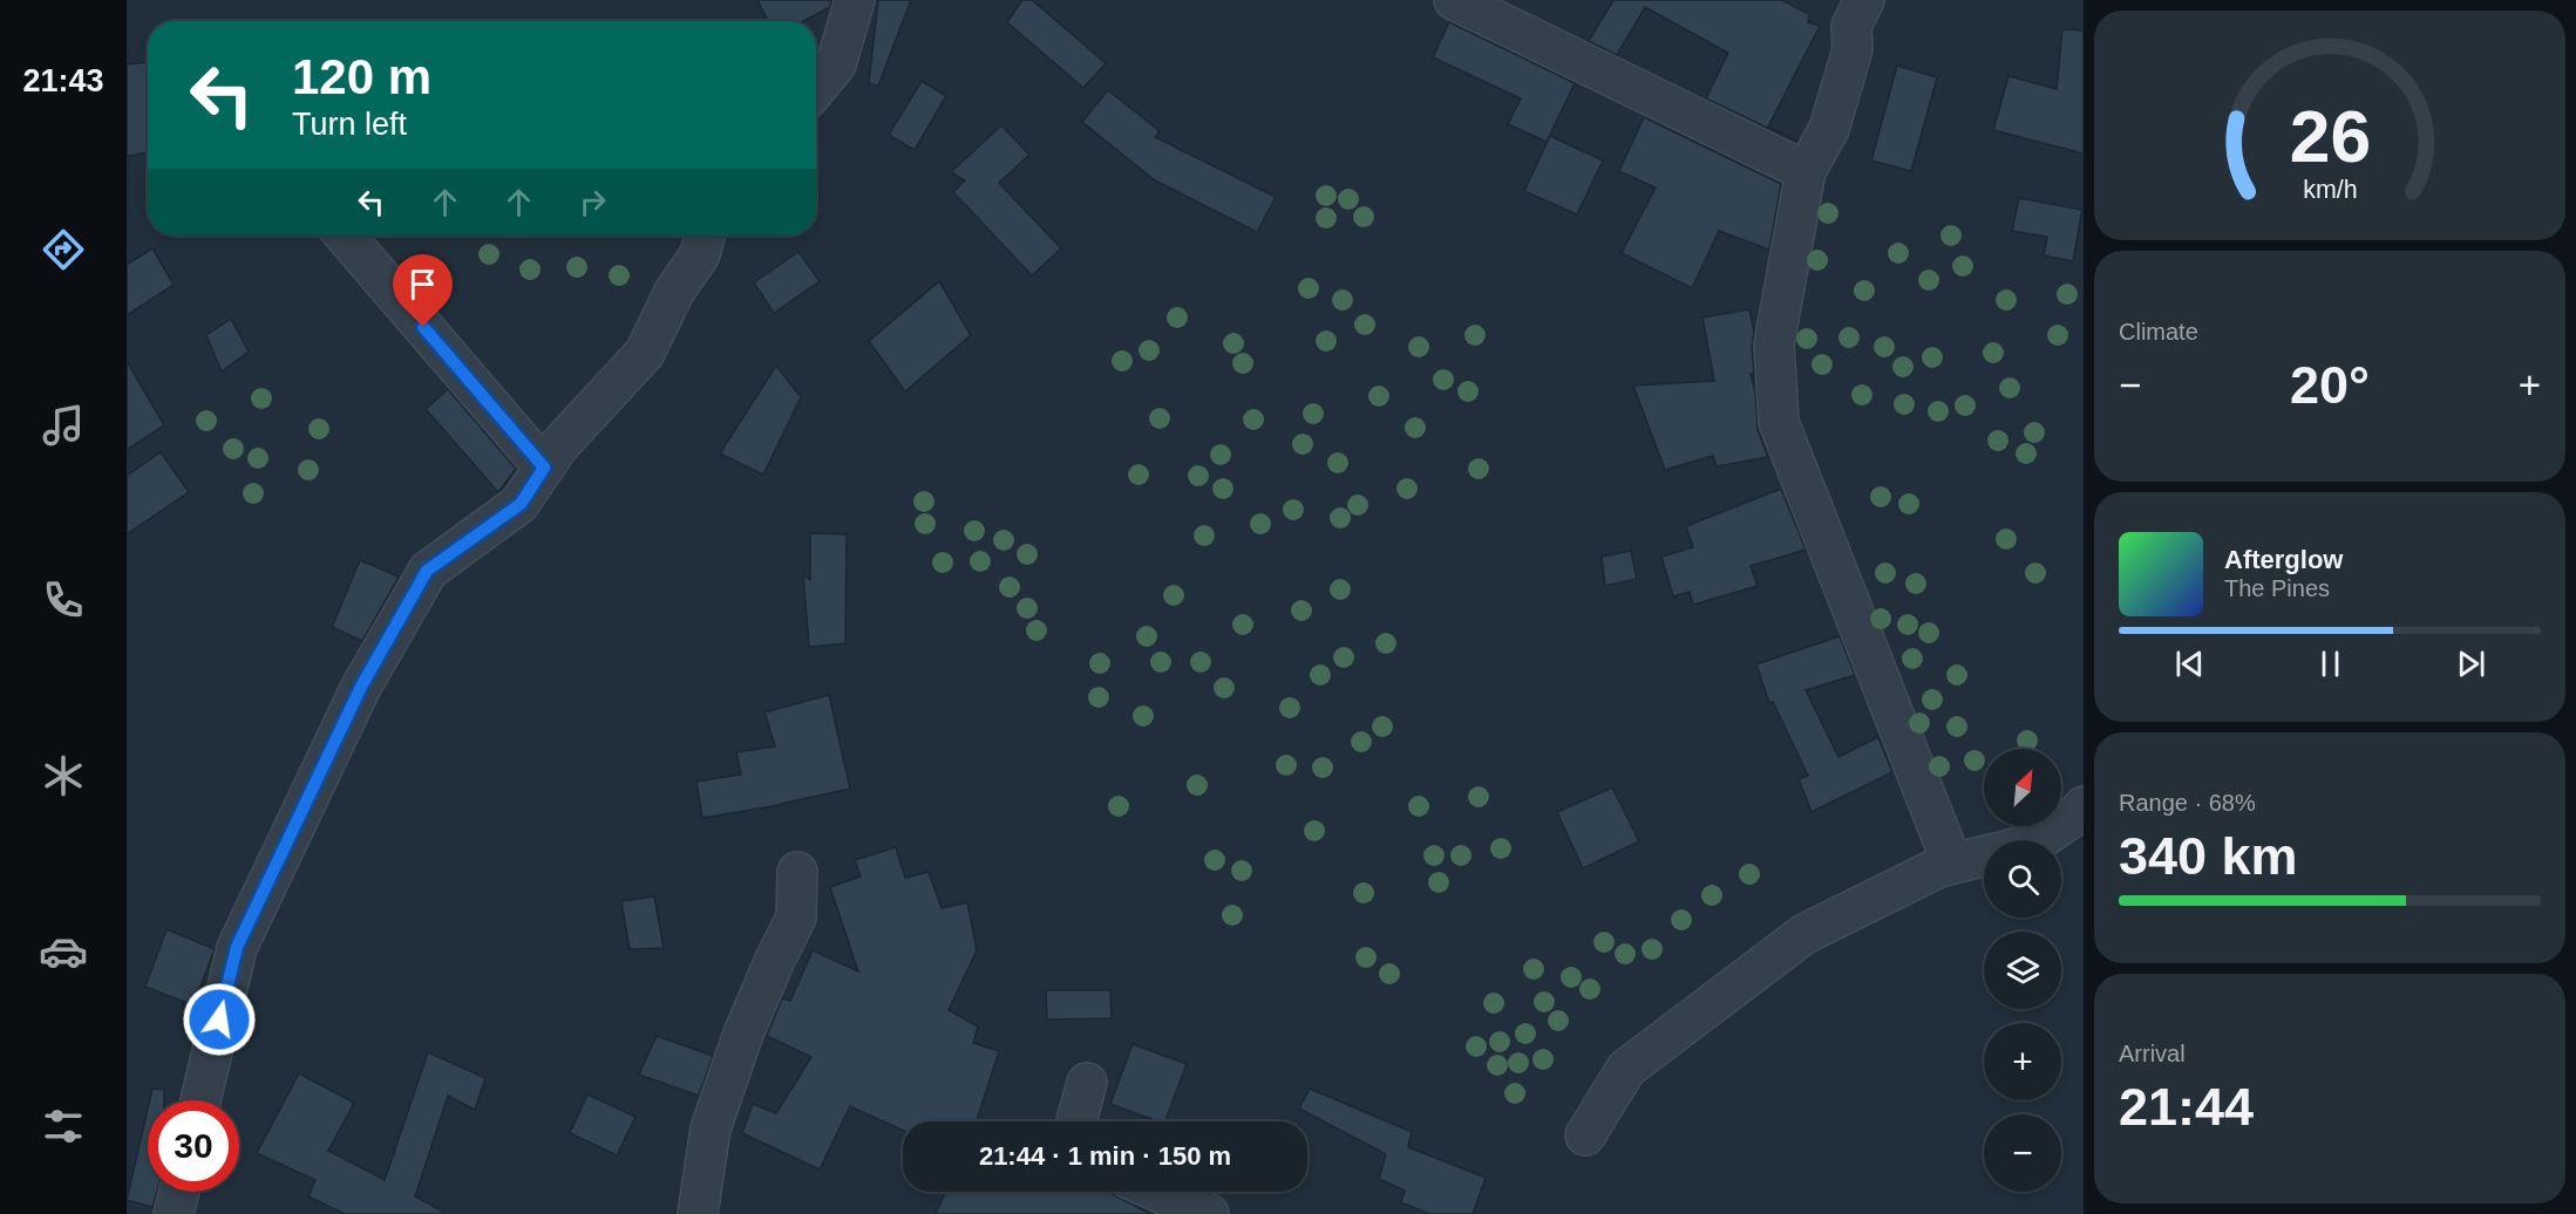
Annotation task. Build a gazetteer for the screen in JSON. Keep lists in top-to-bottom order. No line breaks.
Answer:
{"north":"top right","page":{"tabs":"21:43","turn":["120 m","Turn left"],"tile":["Climate",["Range · 68%","340 km"],["Arrival","21:44"]],"heat":["−","20°","+"],"song":["Afterglow","The Pines"],"map_buttons":["+","−"],"limit":"30","trip":"21:44 · 1 min · 150 m","gauge":["26","km/h"]}}
